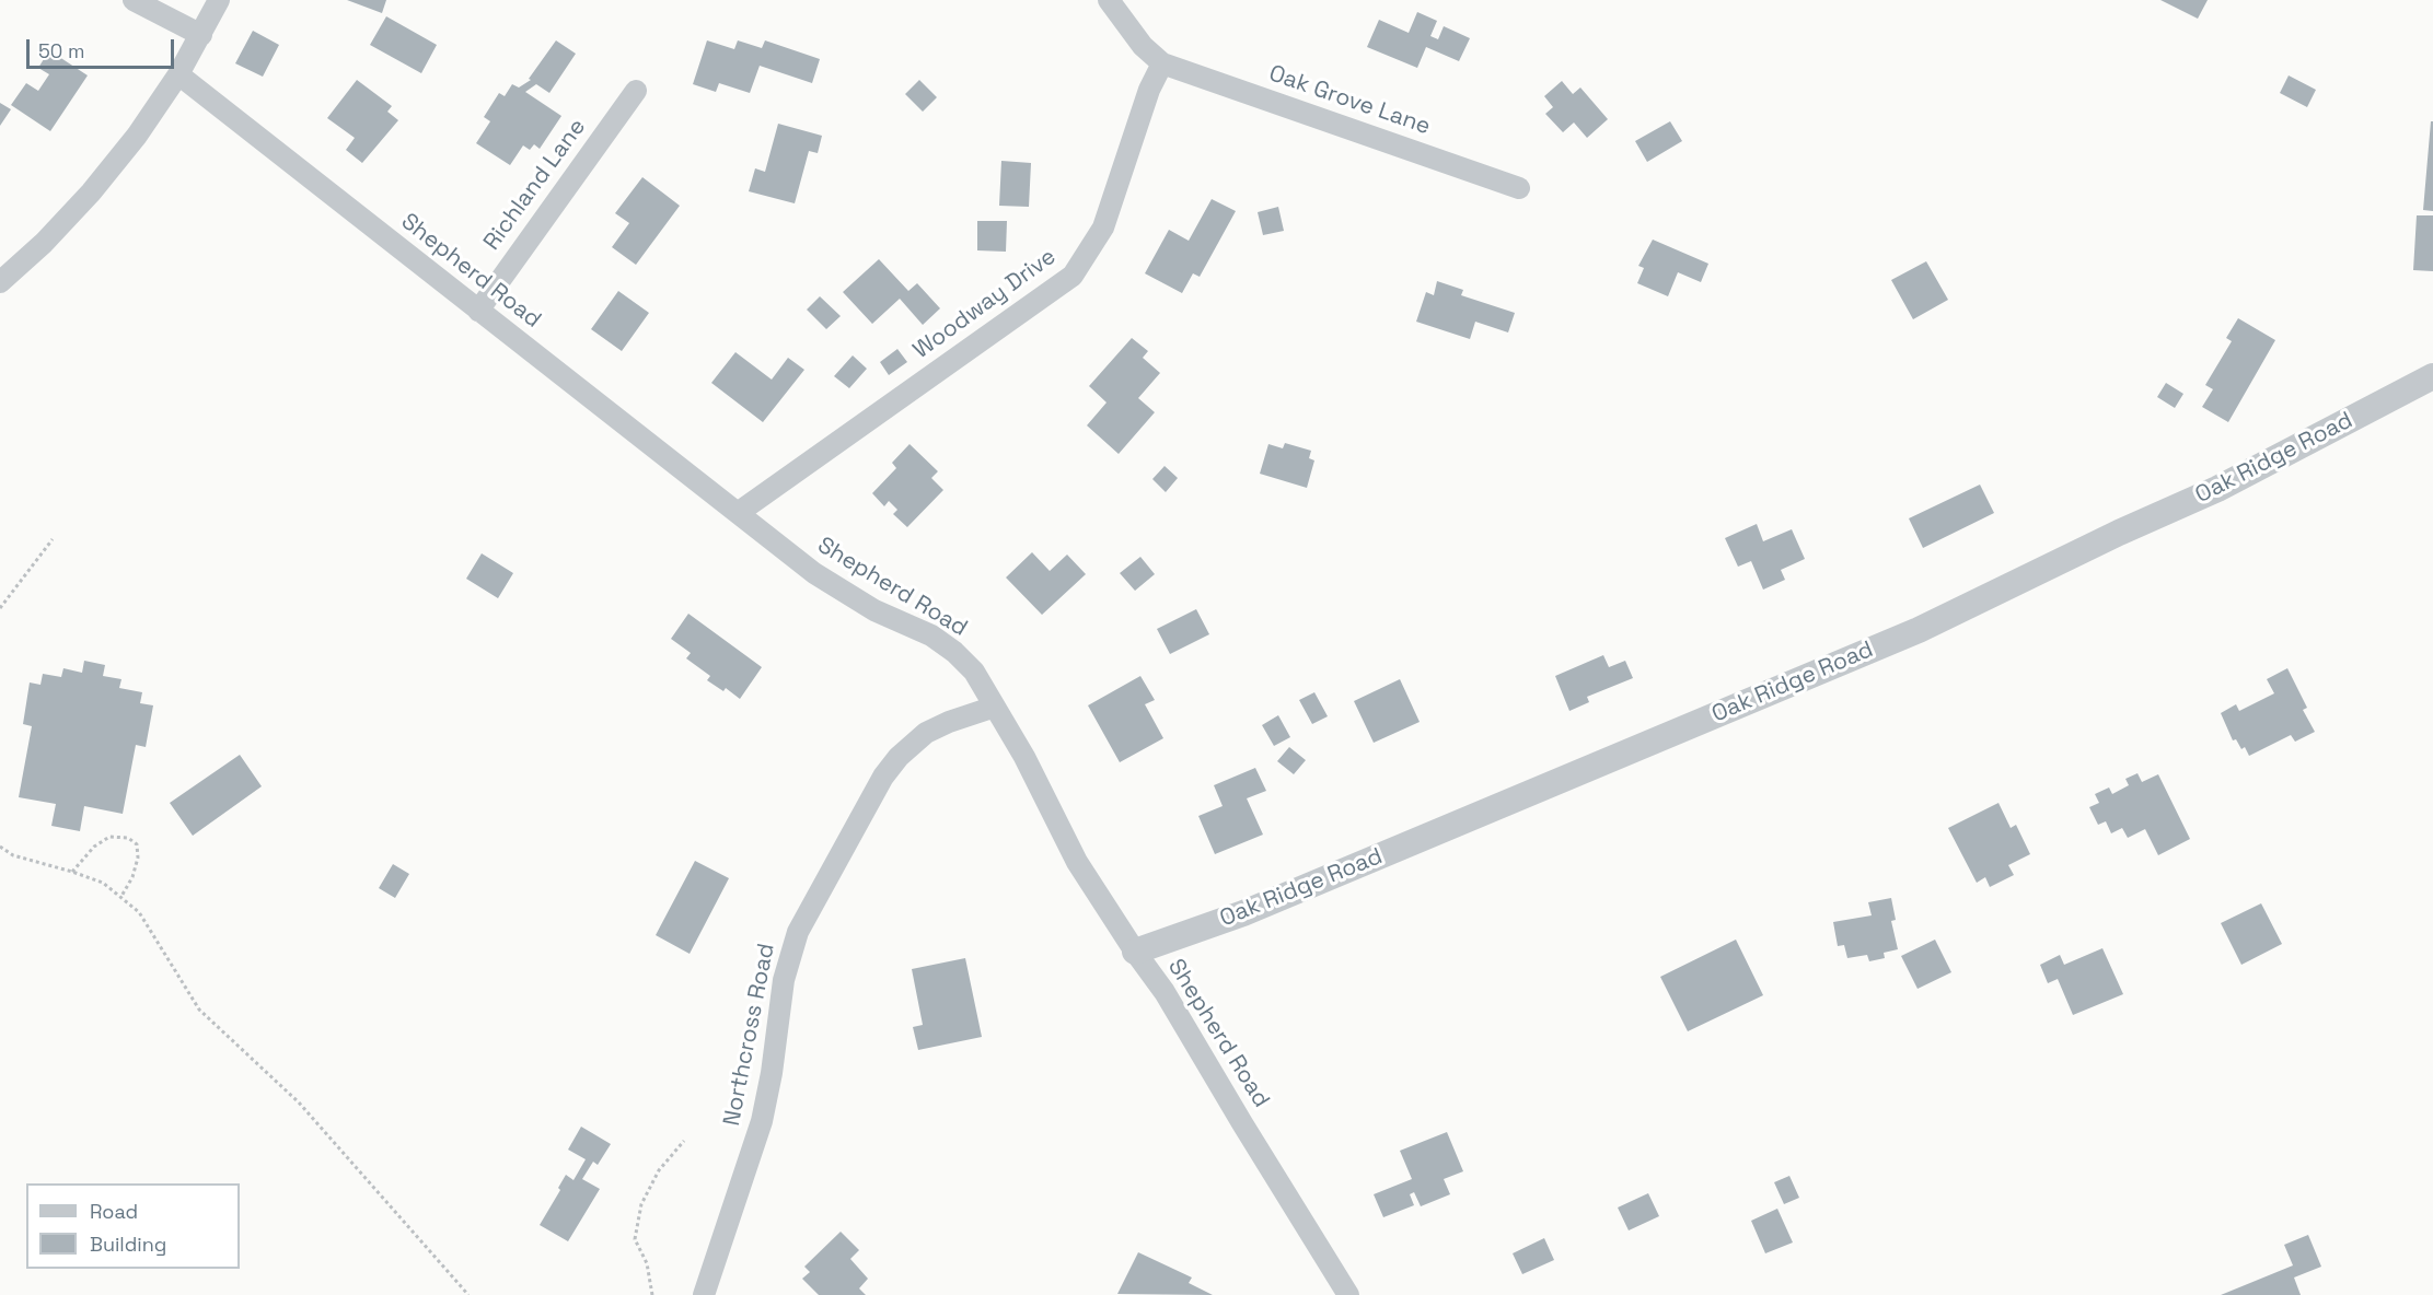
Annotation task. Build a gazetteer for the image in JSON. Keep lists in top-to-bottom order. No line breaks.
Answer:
{"streets":{"street":["Oak Grove Lane","Richland Lane","Shepherd Road","Woodway Drive","Oak Ridge Road","Northcross Road"]},"crossings":[["Oak Grove Lane","Woodway Drive"],["Richland Lane","Shepherd Road"],["Shepherd Road","Woodway Drive"],["Shepherd Road","Oak Ridge Road"],["Shepherd Road","Northcross Road"]],"legend":["Road","Building"],"scale_bar":"50 m"}
